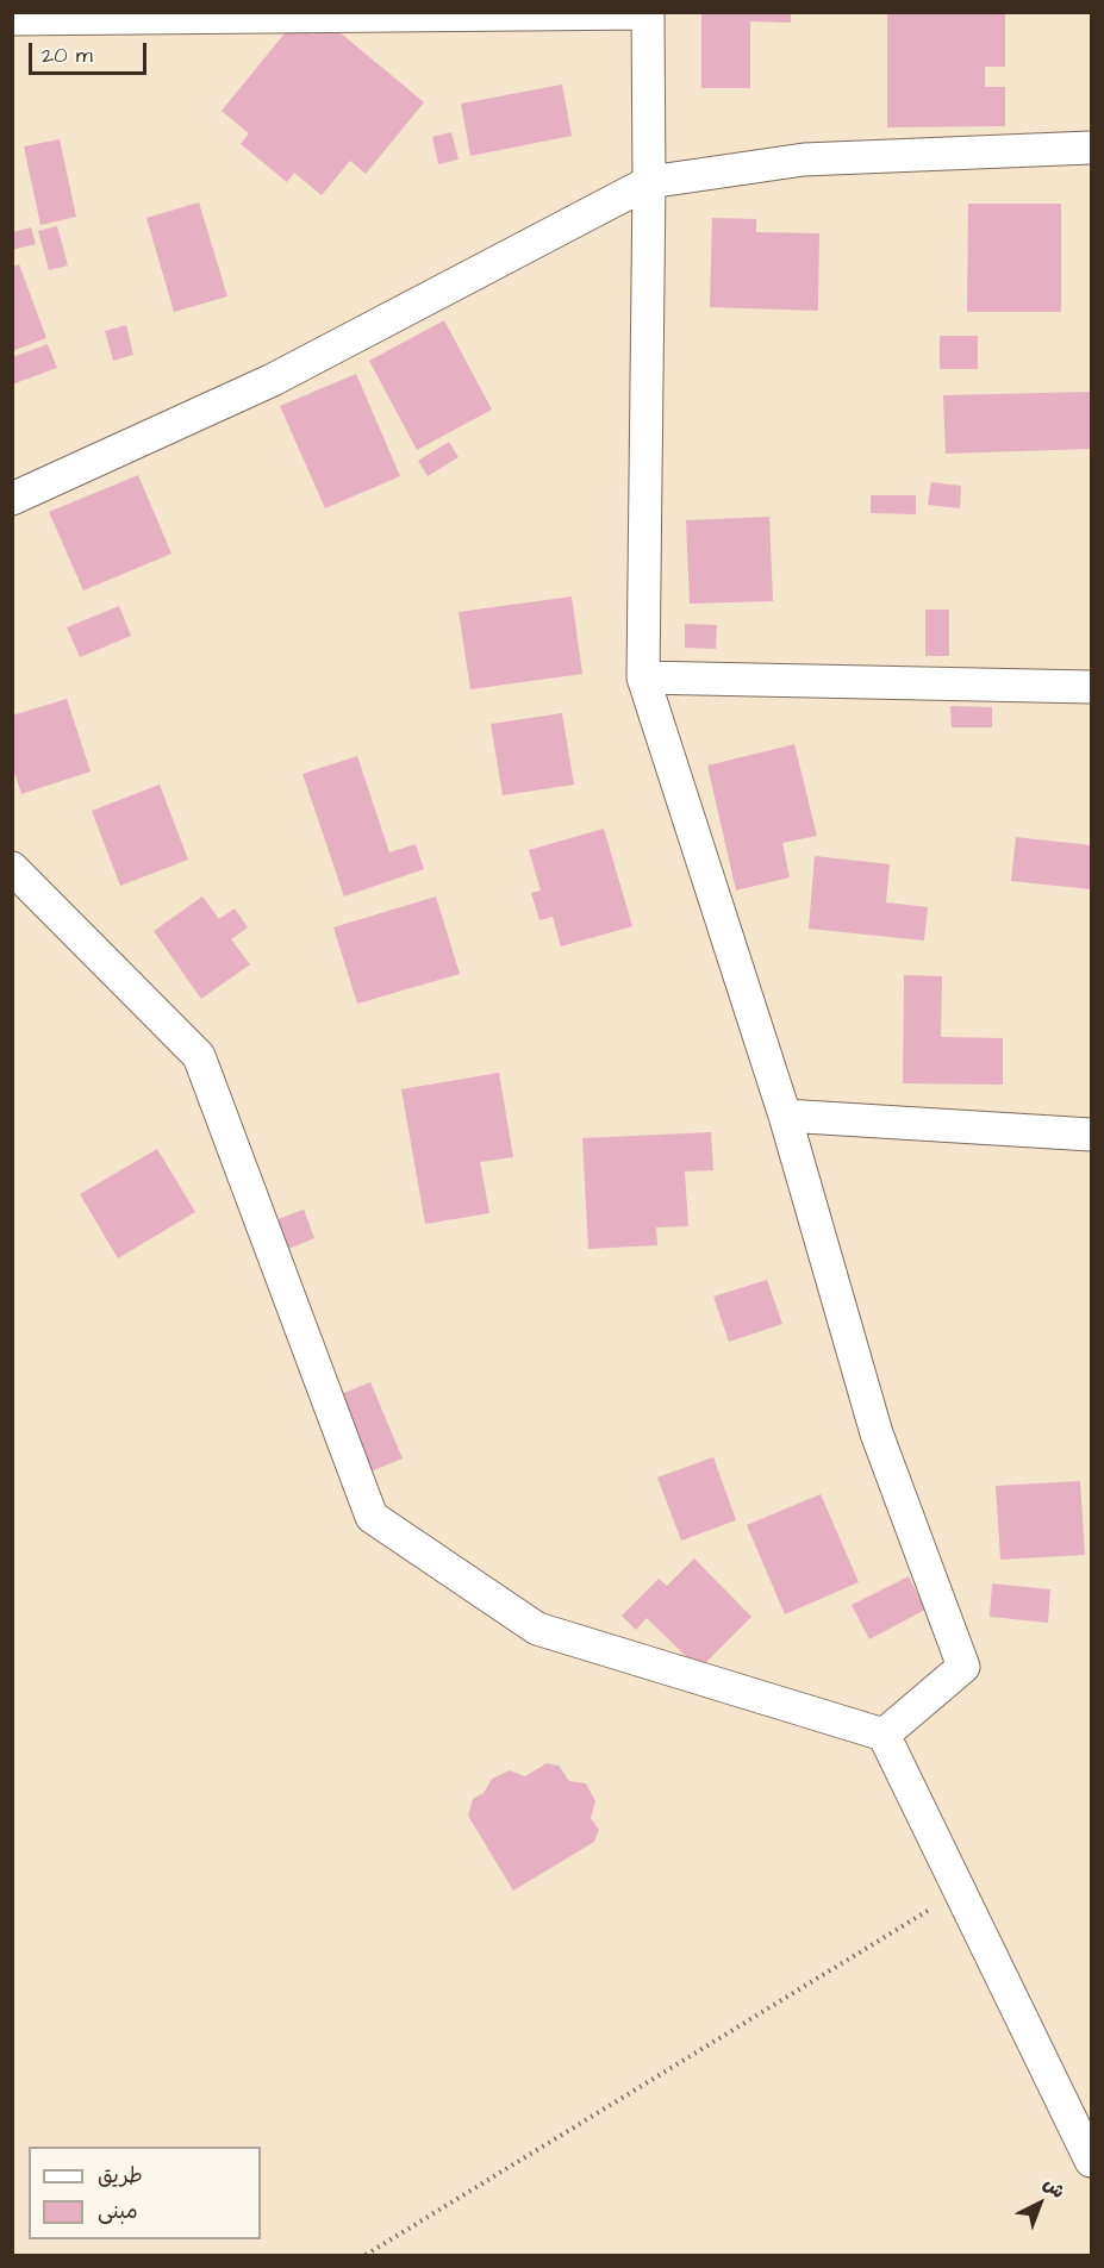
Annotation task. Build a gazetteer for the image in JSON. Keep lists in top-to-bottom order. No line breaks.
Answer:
{"legend":["طريق","مبنى"],"scale_bar":"20 m","north":"top right"}
